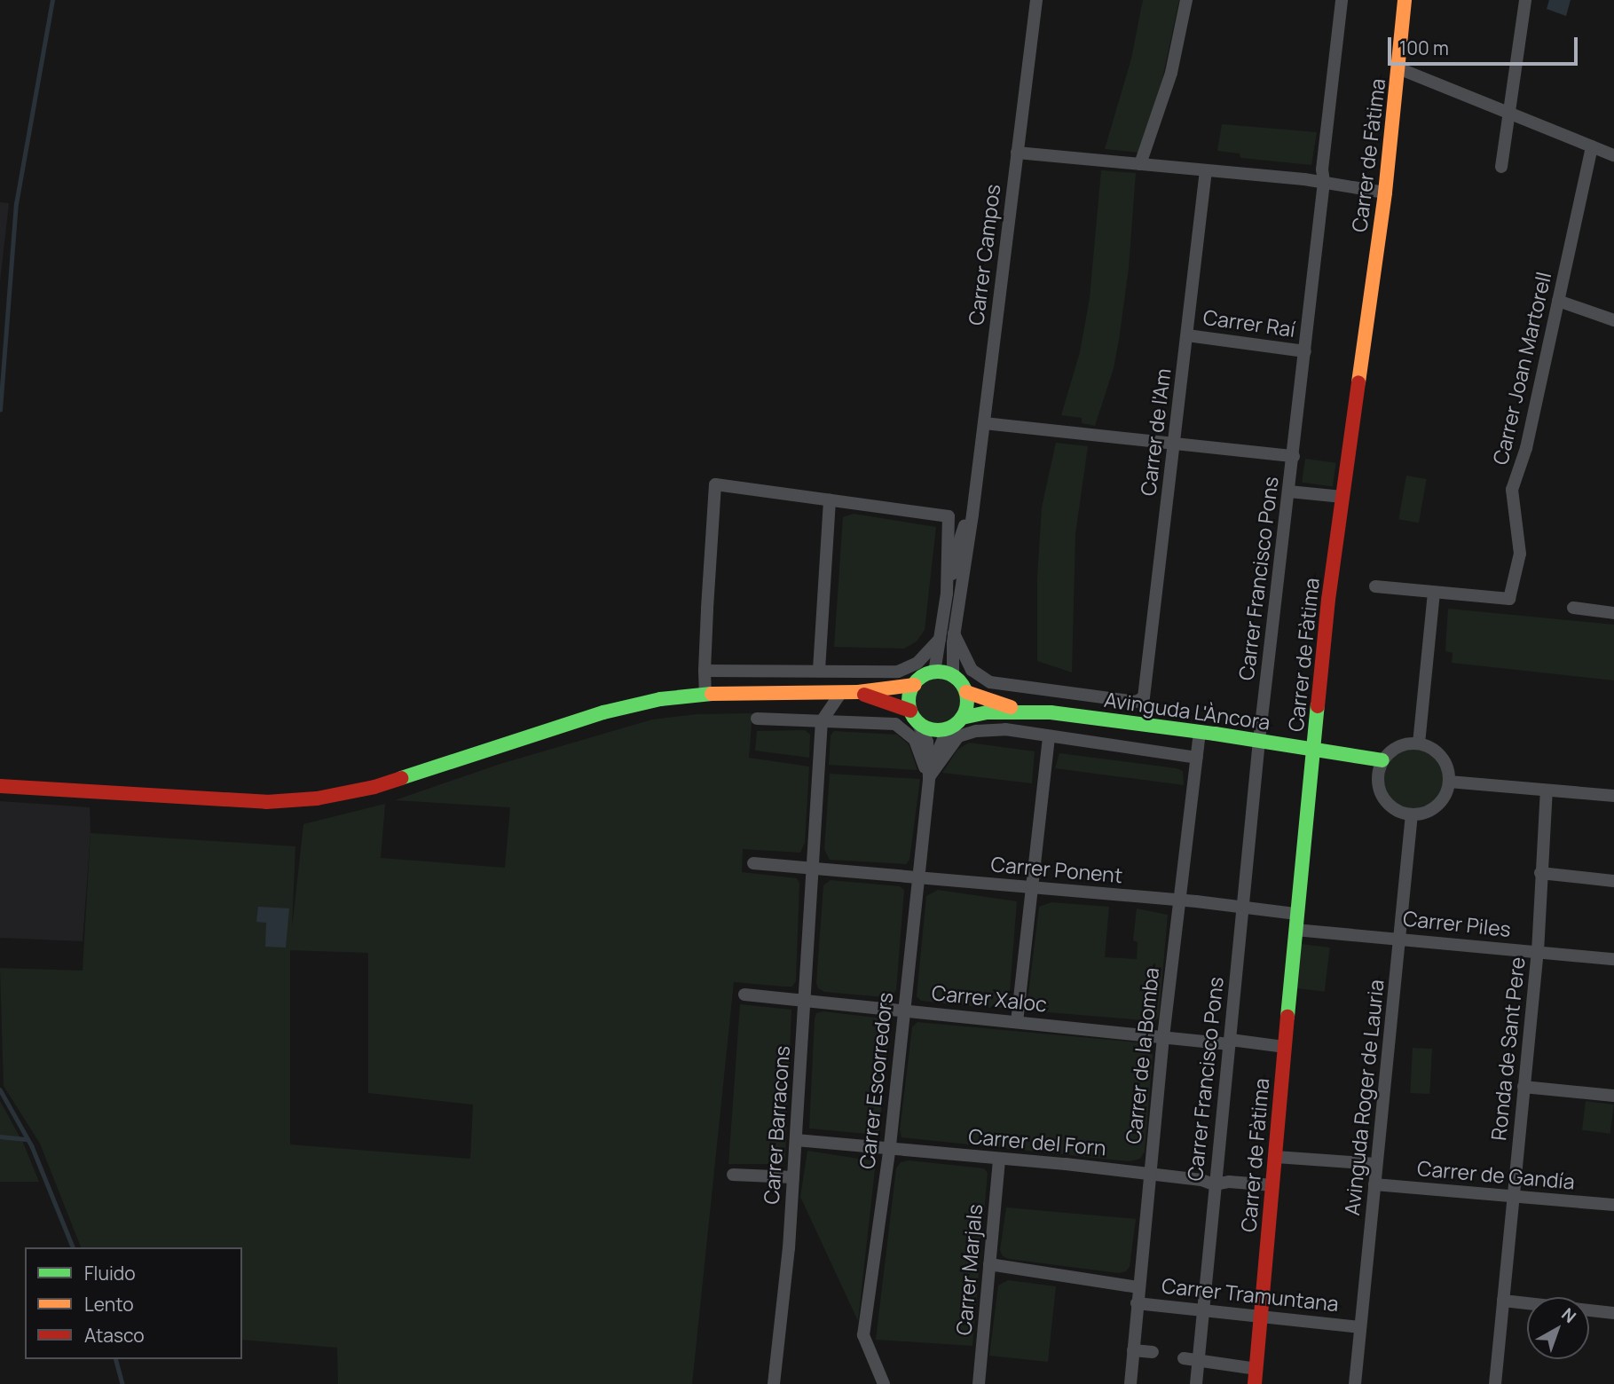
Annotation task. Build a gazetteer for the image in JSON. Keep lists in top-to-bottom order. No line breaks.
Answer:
{"streets":{"street":["Carrer de Fàtima","Carrer Campos","Carrer Raí","Carrer Joan Martorell","Carrer de l'Am","Carrer Francisco Pons","Avinguda L'Àncora","Carrer Ponent","Carrer Piles","Carrer Xaloc","Ronda de Sant Pere","Carrer de la Bomba","Carrer Escorredors","Avinguda Roger de Lauria","Carrer Barracons","Carrer del Forn","Carrer de Gandía","Carrer Marjals","Carrer Tramuntana"]},"crossings":[["Carrer de Fàtima","Avinguda L'Àncora"],["Carrer de Fàtima","Carrer Ponent"],["Carrer de Fàtima","Carrer Piles"],["Carrer de Fàtima","Carrer Xaloc"],["Carrer de Fàtima","Carrer del Forn"],["Carrer de Fàtima","Carrer Tramuntana"],["Carrer Campos","Carrer de l'Am"],["Carrer Campos","Avinguda L'Àncora"],["Carrer Campos","Carrer Escorredors"],["Carrer Raí","Carrer de l'Am"],["Carrer Raí","Carrer Francisco Pons"],["Carrer Francisco Pons","Avinguda L'Àncora"],["Carrer Francisco Pons","Carrer Ponent"],["Carrer Francisco Pons","Carrer Xaloc"],["Carrer Francisco Pons","Carrer del Forn"],["Carrer Francisco Pons","Carrer Tramuntana"],["Avinguda L'Àncora","Carrer de la Bomba"],["Avinguda L'Àncora","Carrer Escorredors"],["Avinguda L'Àncora","Avinguda Roger de Lauria"],["Carrer Ponent","Carrer de la Bomba"],["Carrer Ponent","Carrer Escorredors"],["Carrer Ponent","Carrer Barracons"],["Carrer Piles","Ronda de Sant Pere"],["Carrer Piles","Avinguda Roger de Lauria"],["Carrer Xaloc","Carrer de la Bomba"],["Carrer Xaloc","Carrer Escorredors"],["Carrer Xaloc","Carrer Barracons"],["Ronda de Sant Pere","Carrer de Gandía"],["Carrer de la Bomba","Carrer Escorredors"],["Carrer de la Bomba","Carrer del Forn"],["Carrer de la Bomba","Carrer Tramuntana"],["Carrer Escorredors","Carrer del Forn"],["Avinguda Roger de Lauria","Carrer de Gandía"],["Avinguda Roger de Lauria","Carrer Tramuntana"],["Carrer Barracons","Carrer del Forn"],["Carrer del Forn","Carrer Marjals"],["Carrer Marjals","Carrer Tramuntana"]],"legend":["Fluido","Lento","Atasco"],"scale_bar":"100 m","north":"top right"}
